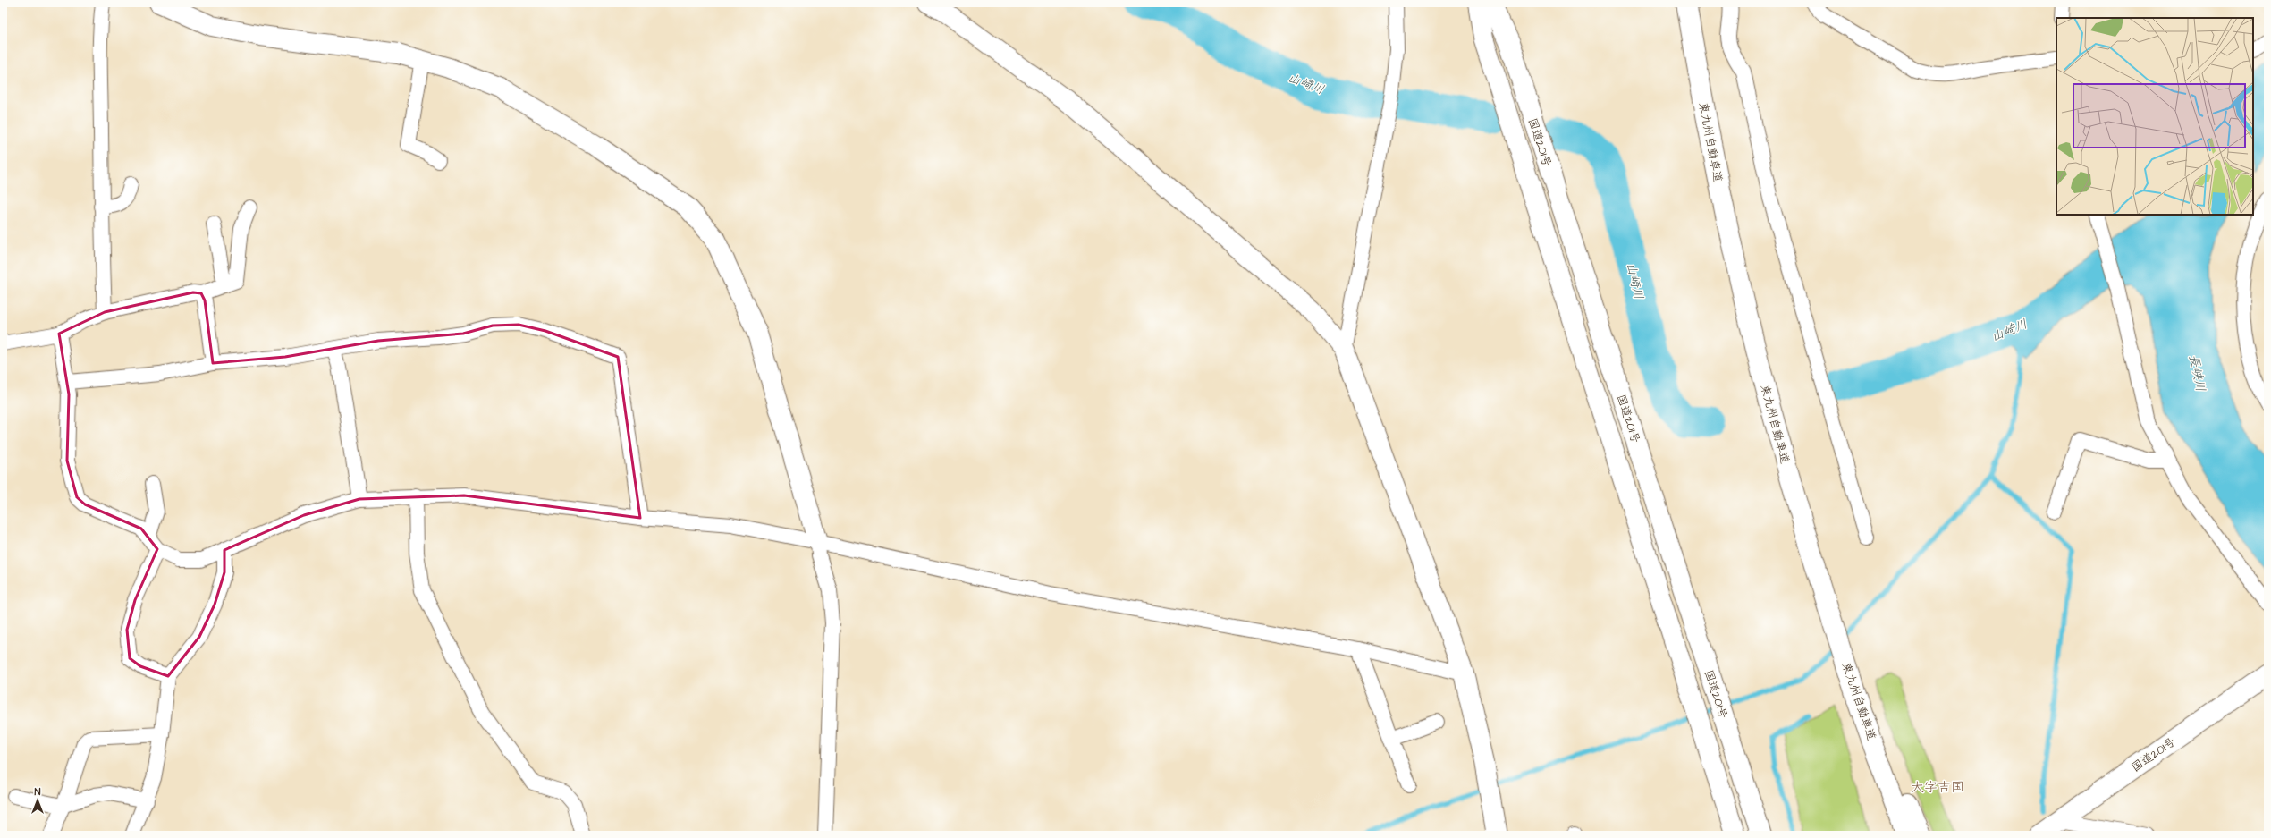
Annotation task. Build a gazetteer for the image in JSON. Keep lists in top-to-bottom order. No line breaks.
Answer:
{"streets":{"main road":["国道201号","東九州自動車道"]},"districts":["大字吉国"],"water":["山崎川","長峡川"],"north":"top"}
